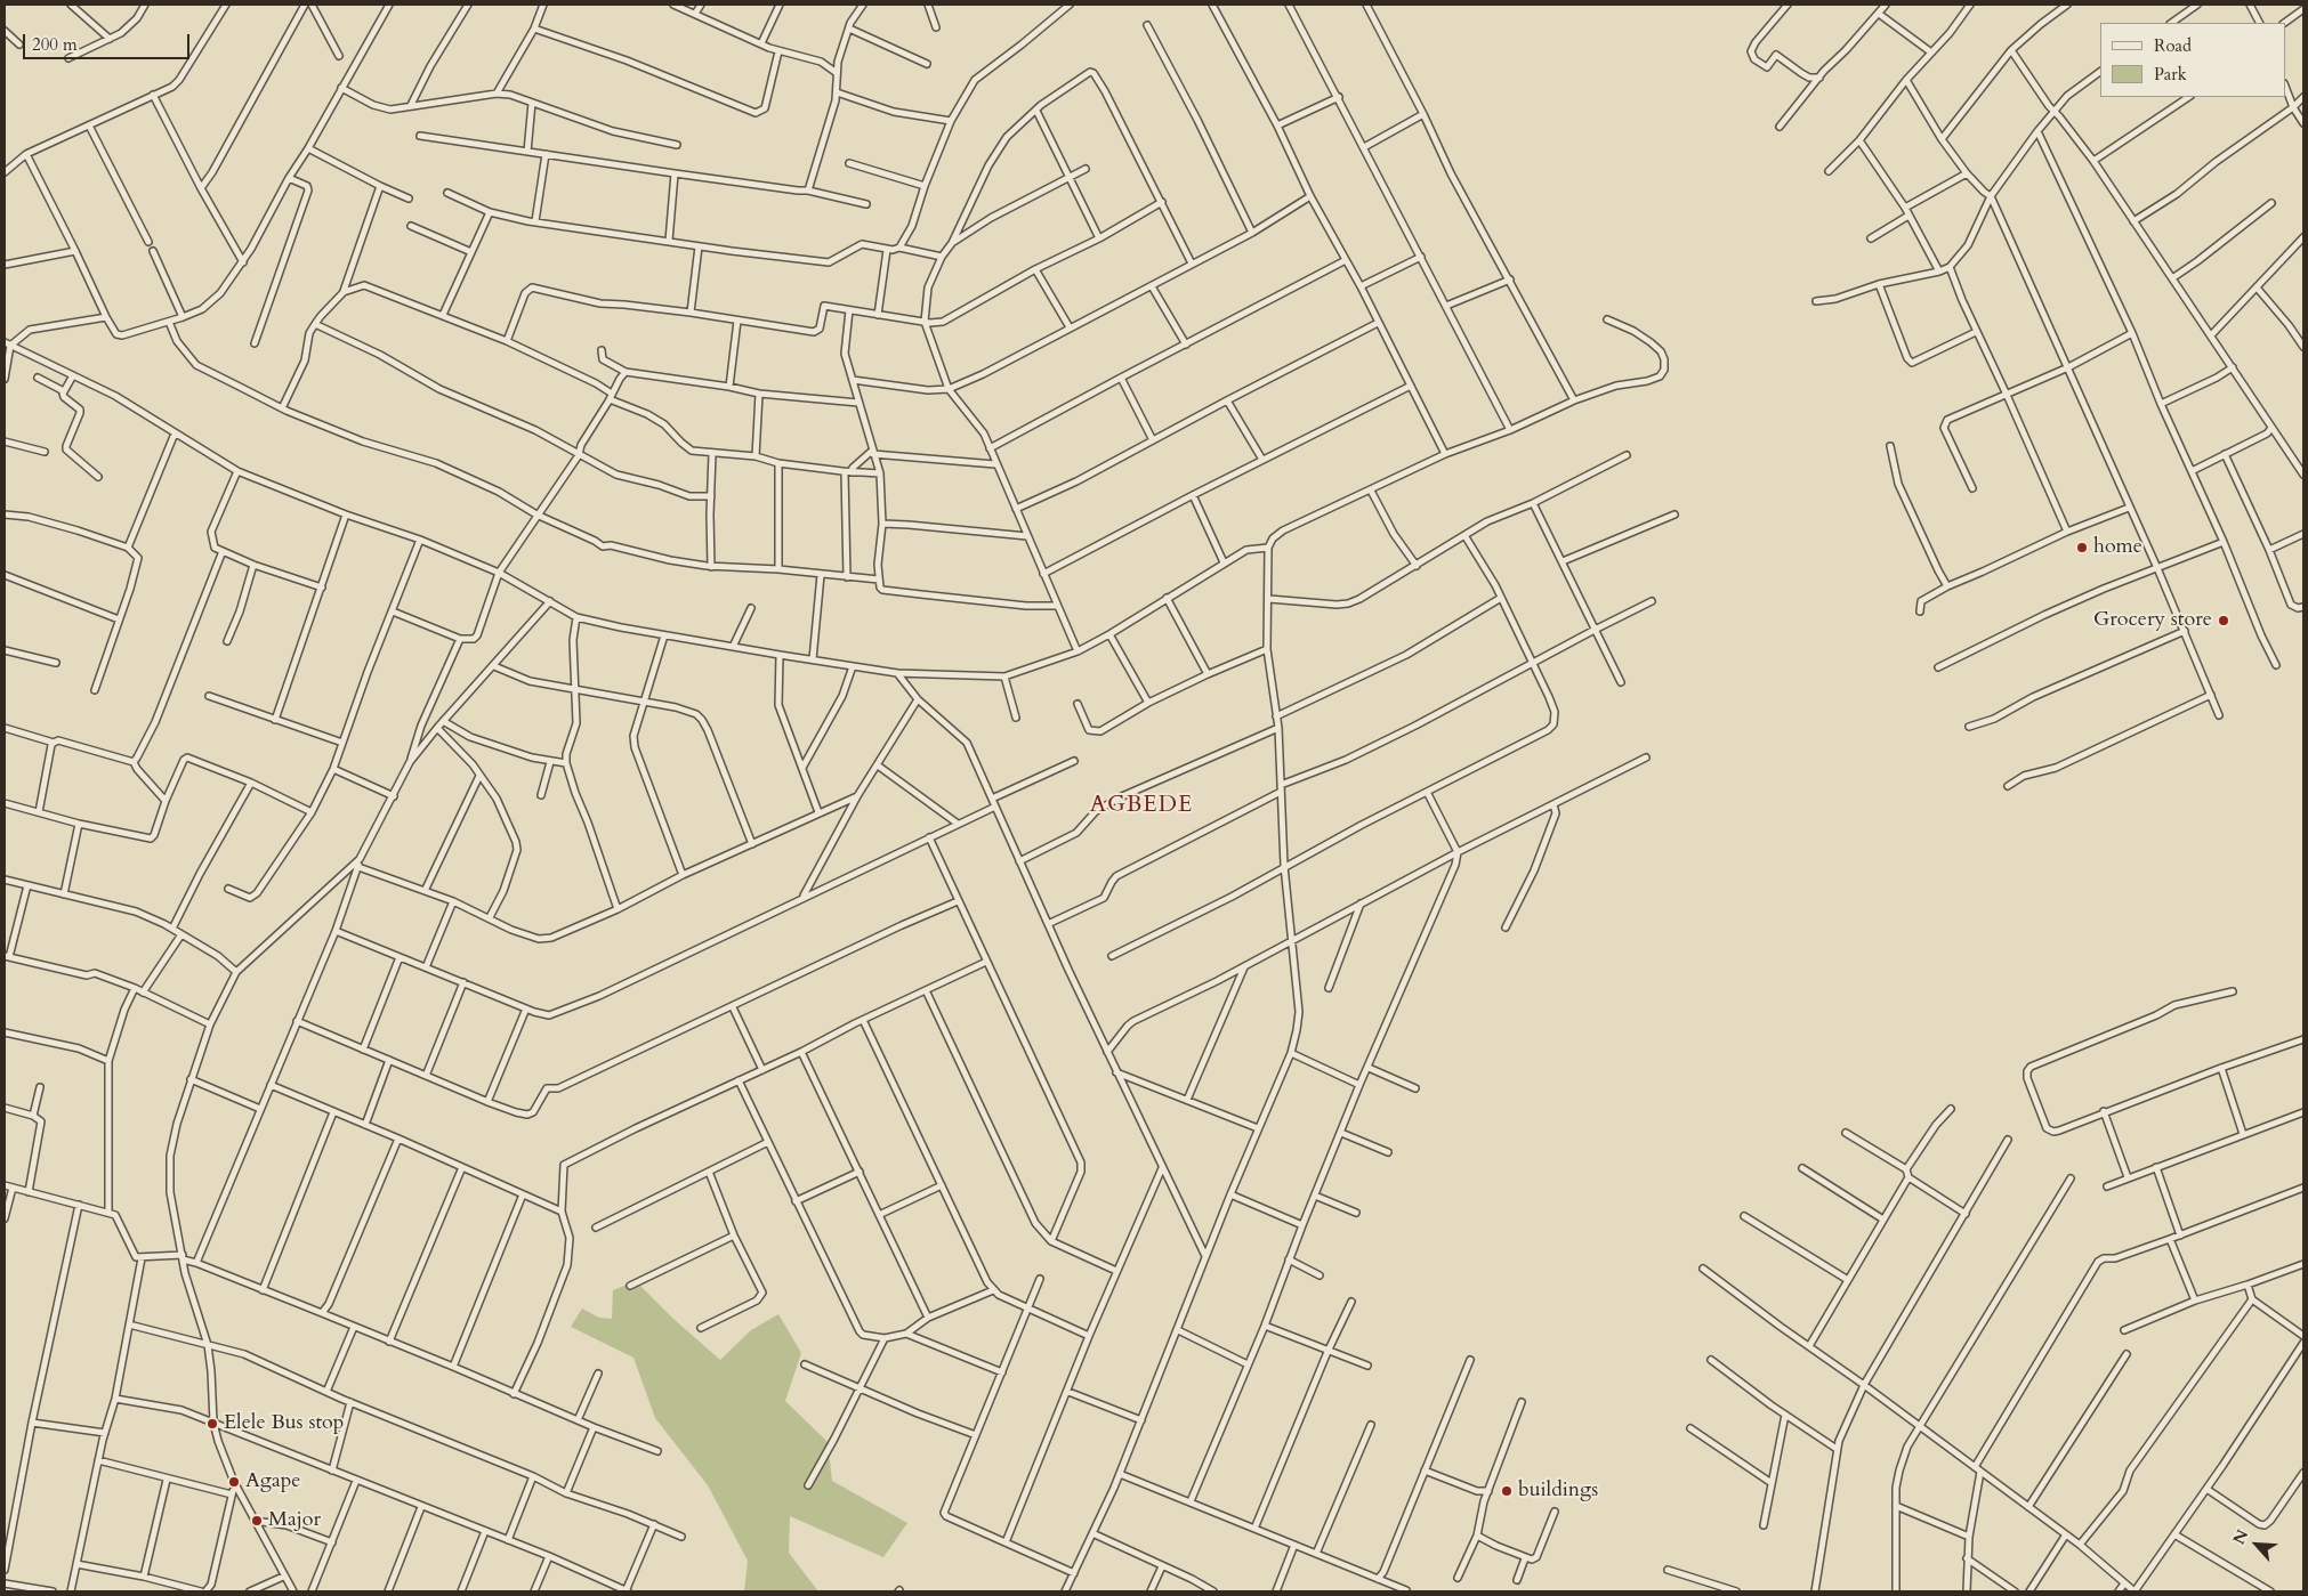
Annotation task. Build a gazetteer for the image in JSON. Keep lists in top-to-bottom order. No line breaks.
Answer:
{"districts":["AGBEDE"],"places":["home","Grocery store","Elele Bus stop","Agape","buildings","Major"],"legend":["Road","Park"],"scale_bar":"200 m","north":"top left"}
